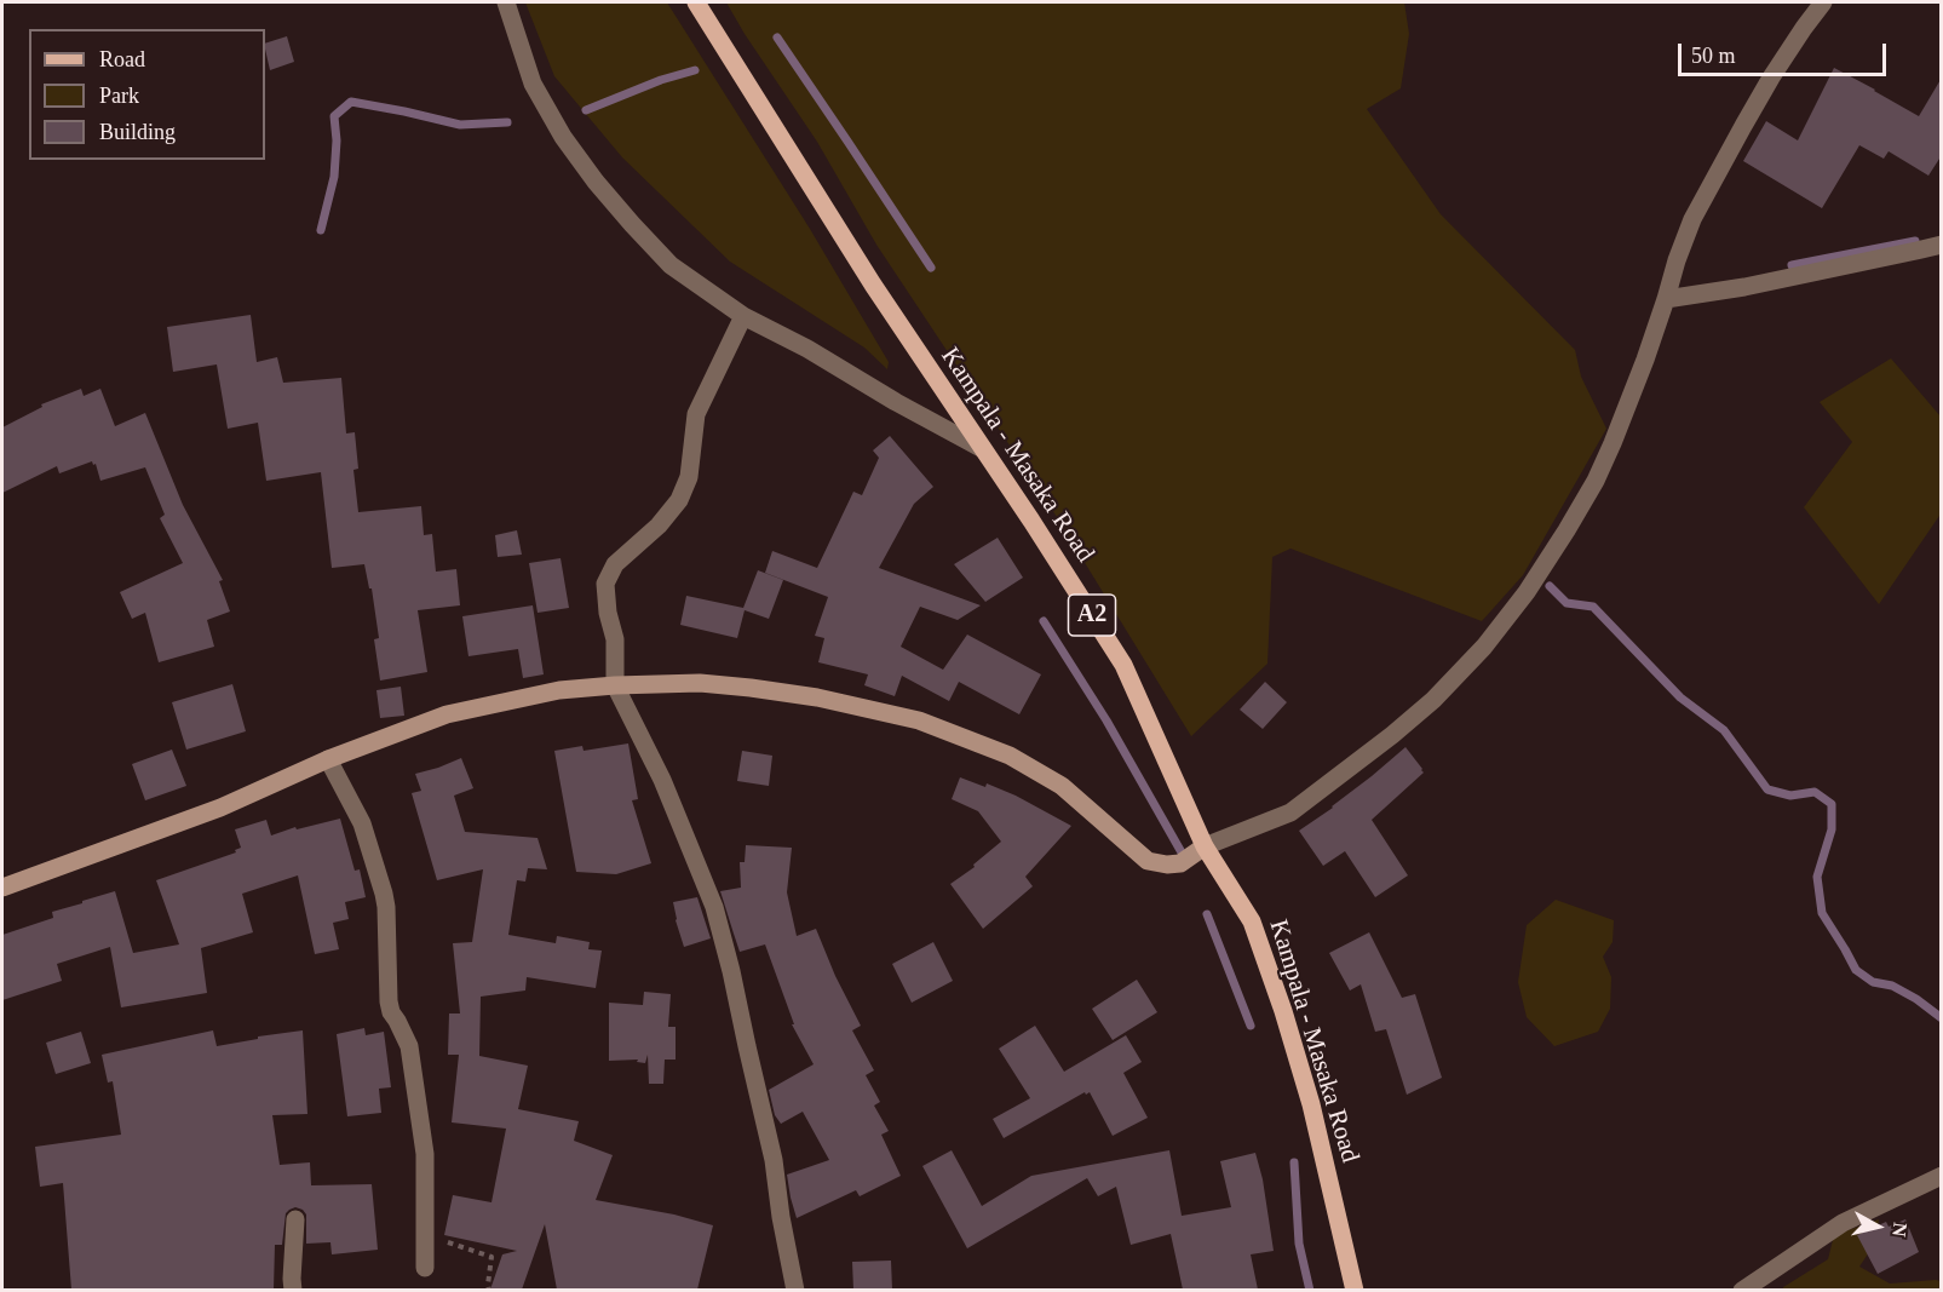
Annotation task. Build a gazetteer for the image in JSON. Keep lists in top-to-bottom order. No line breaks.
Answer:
{"streets":{"main road":["Kampala - Masaka Road","A2"]},"legend":["Road","Park","Building"],"scale_bar":"50 m","north":"right"}
